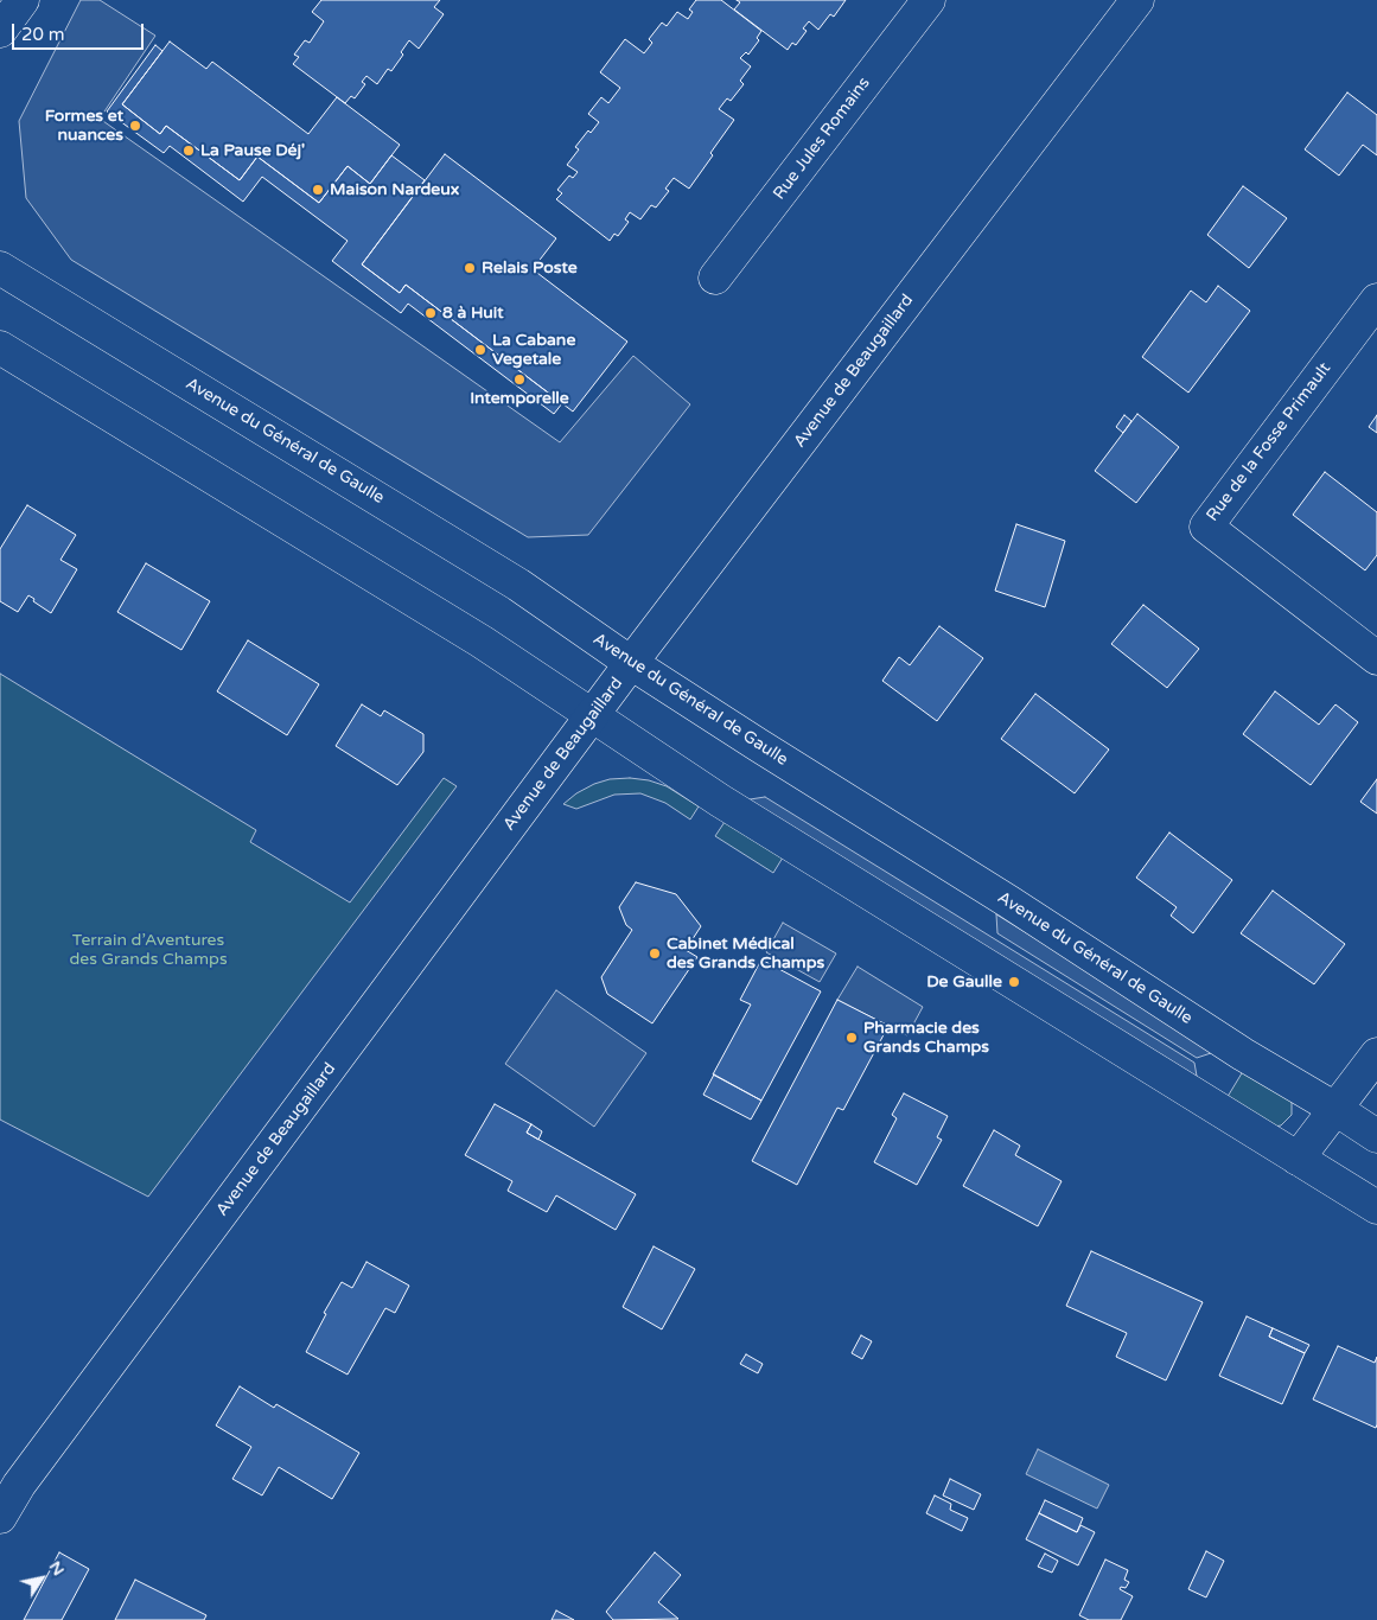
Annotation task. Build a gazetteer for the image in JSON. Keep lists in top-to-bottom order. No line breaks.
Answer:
{"streets":{"street":["Rue Jules Romains","Avenue de Beaugaillard","Avenue du Général de Gaulle","Rue de la Fosse Primault"]},"crossings":[["Avenue de Beaugaillard","Avenue du Général de Gaulle"]],"parks":["Terrain d’Aventures des Grands Champs"],"places":["Formes et nuances","La Pause Déj'","Maison Nardeux","Relais Poste","8 à Huit","La Cabane Vegetale","Intemporelle","Cabinet Médical des Grands Champs","De Gaulle","Pharmacie des Grands Champs"],"scale_bar":"20 m","north":"top right"}
